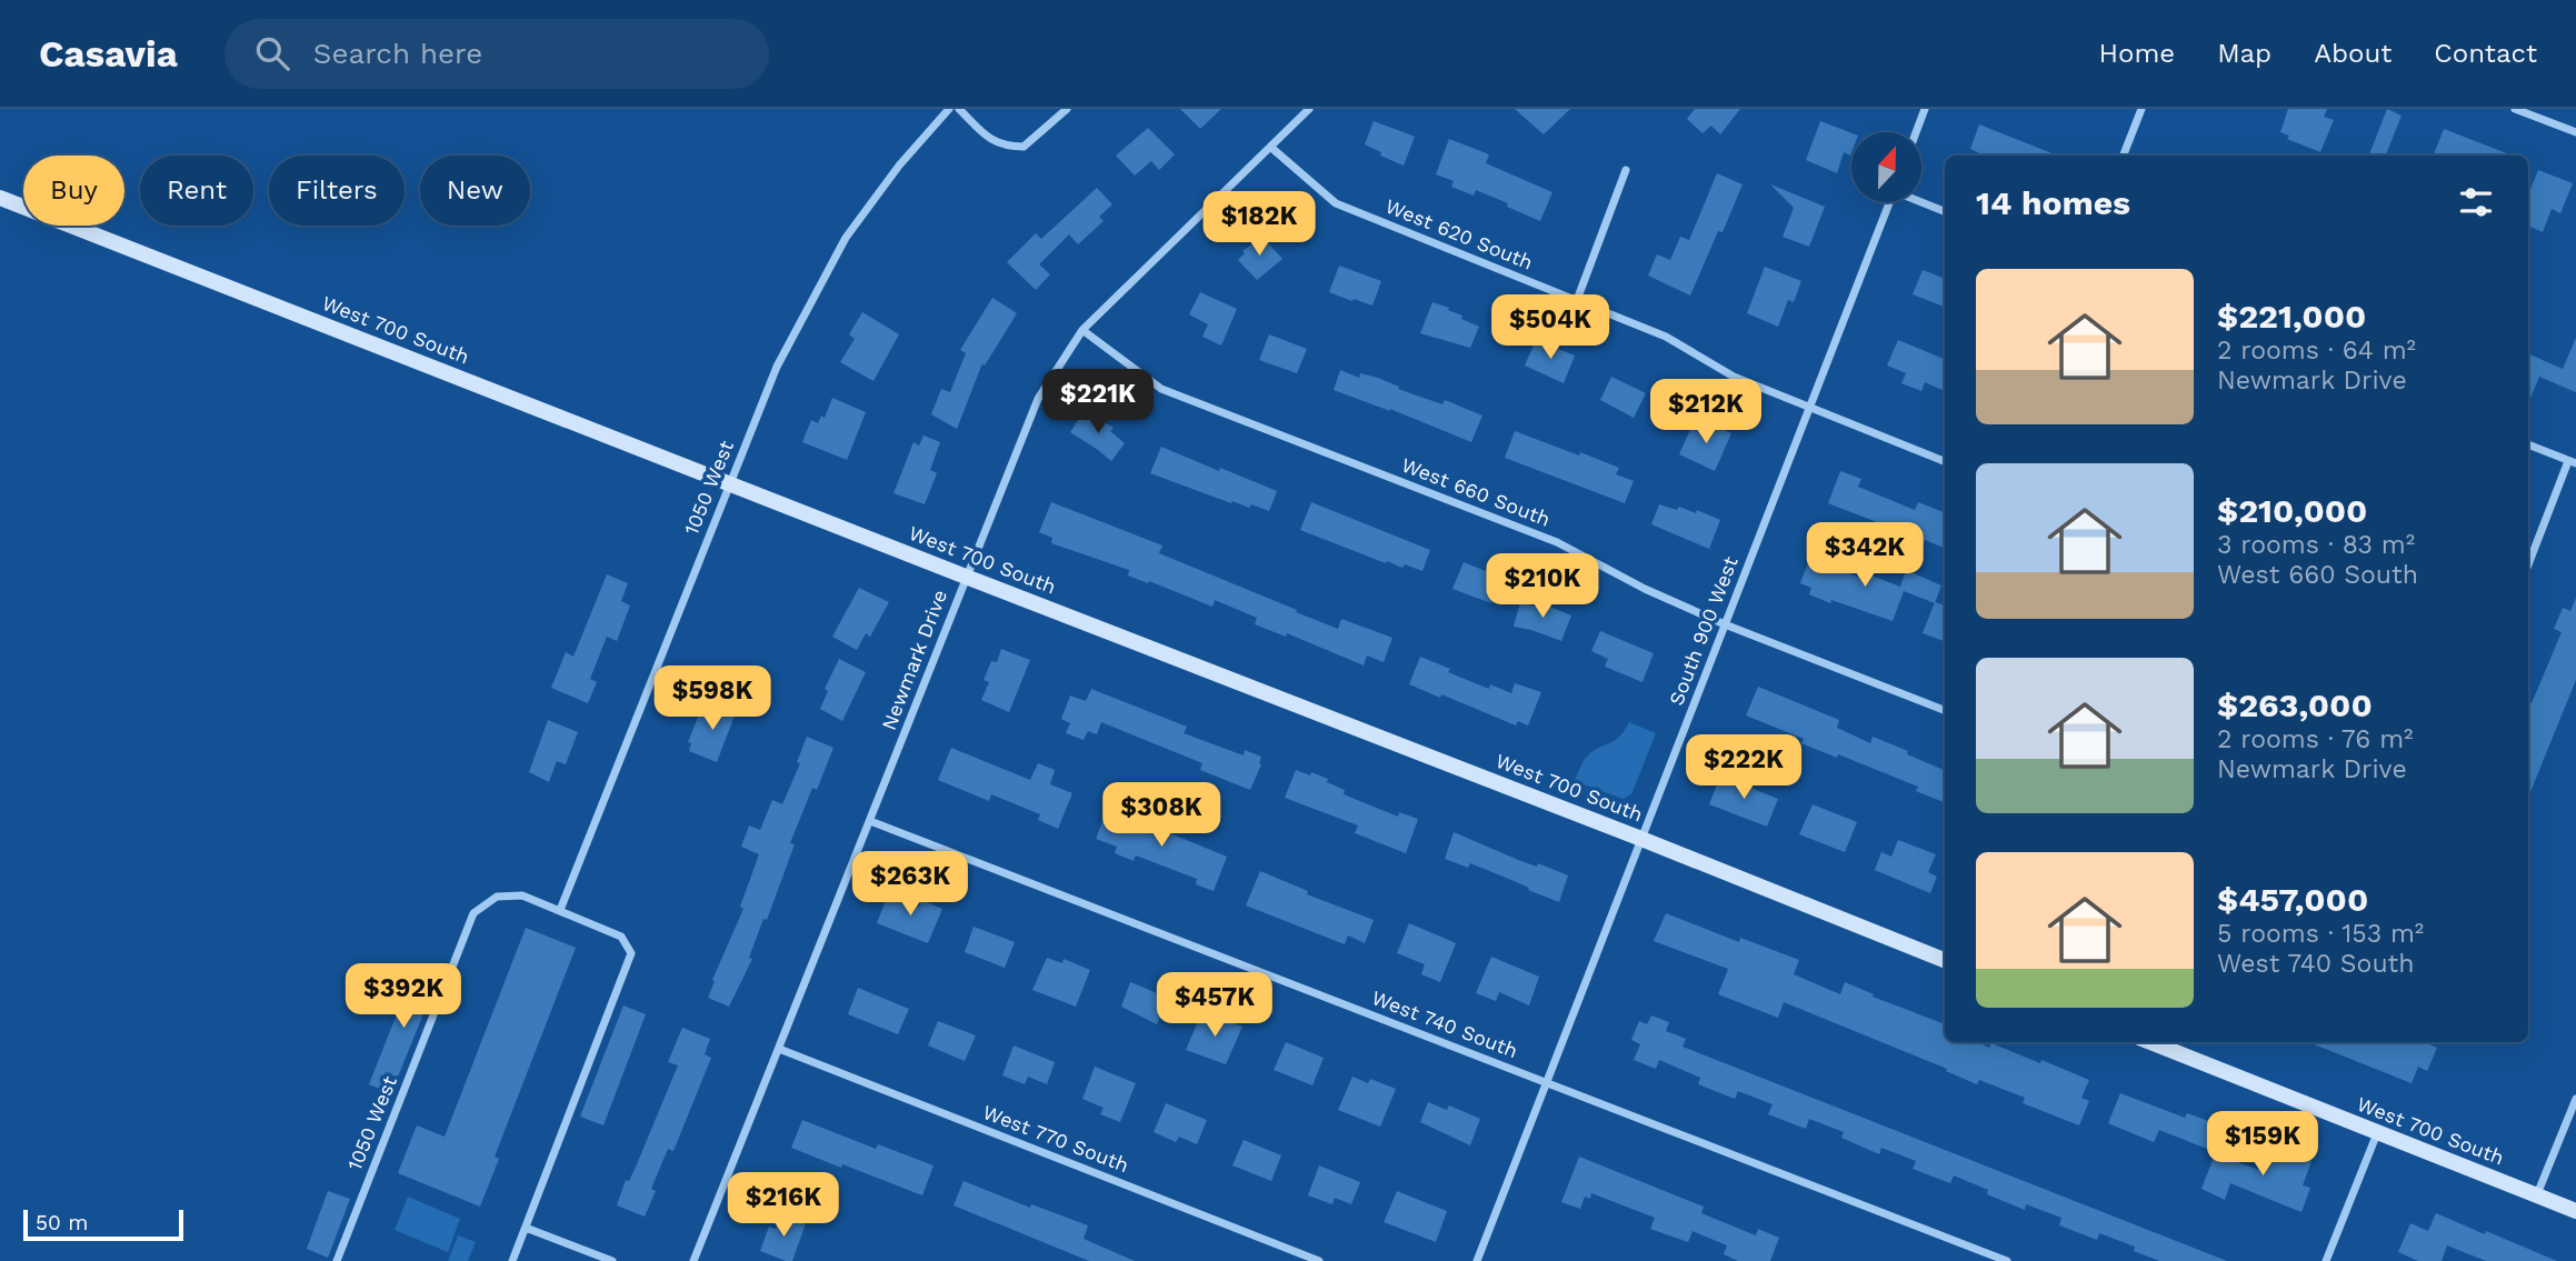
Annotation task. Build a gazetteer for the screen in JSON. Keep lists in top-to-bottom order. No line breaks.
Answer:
{"streets":{"street":["West 620 South","West 700 South","1050 West","West 660 South","South 900 West","Newmark Drive","West 740 South","West 770 South"]},"crossings":[["West 620 South","South 900 West"],["West 620 South","Newmark Drive"],["West 700 South","1050 West"],["West 700 South","South 900 West"],["West 700 South","Newmark Drive"],["West 660 South","South 900 West"],["West 660 South","Newmark Drive"],["South 900 West","West 740 South"],["Newmark Drive","West 740 South"],["Newmark Drive","West 770 South"]],"scale_bar":"50 m","north":"top","page":{"header":"Casavia","search":"Search here","nav":["Home","Map","About","Contact"],"chip":["Buy","Rent","Filters","New"],"heading":"14 homes","price":["$182K","$504K","$221K","$212K","$342K","$210K","$598K","$222K","$308K","$263K","$392K","$457K","$159K","$216K"],"list":[{"name":"$221,000","note":"2 rooms · 64 m² · Newmark Drive"},{"name":"$210,000","note":"3 rooms · 83 m² · West 660 South"},{"name":"$263,000","note":"2 rooms · 76 m² · Newmark Drive"},{"name":"$457,000","note":"5 rooms · 153 m² · West 740 South"}],"scale":"50 m"}}
